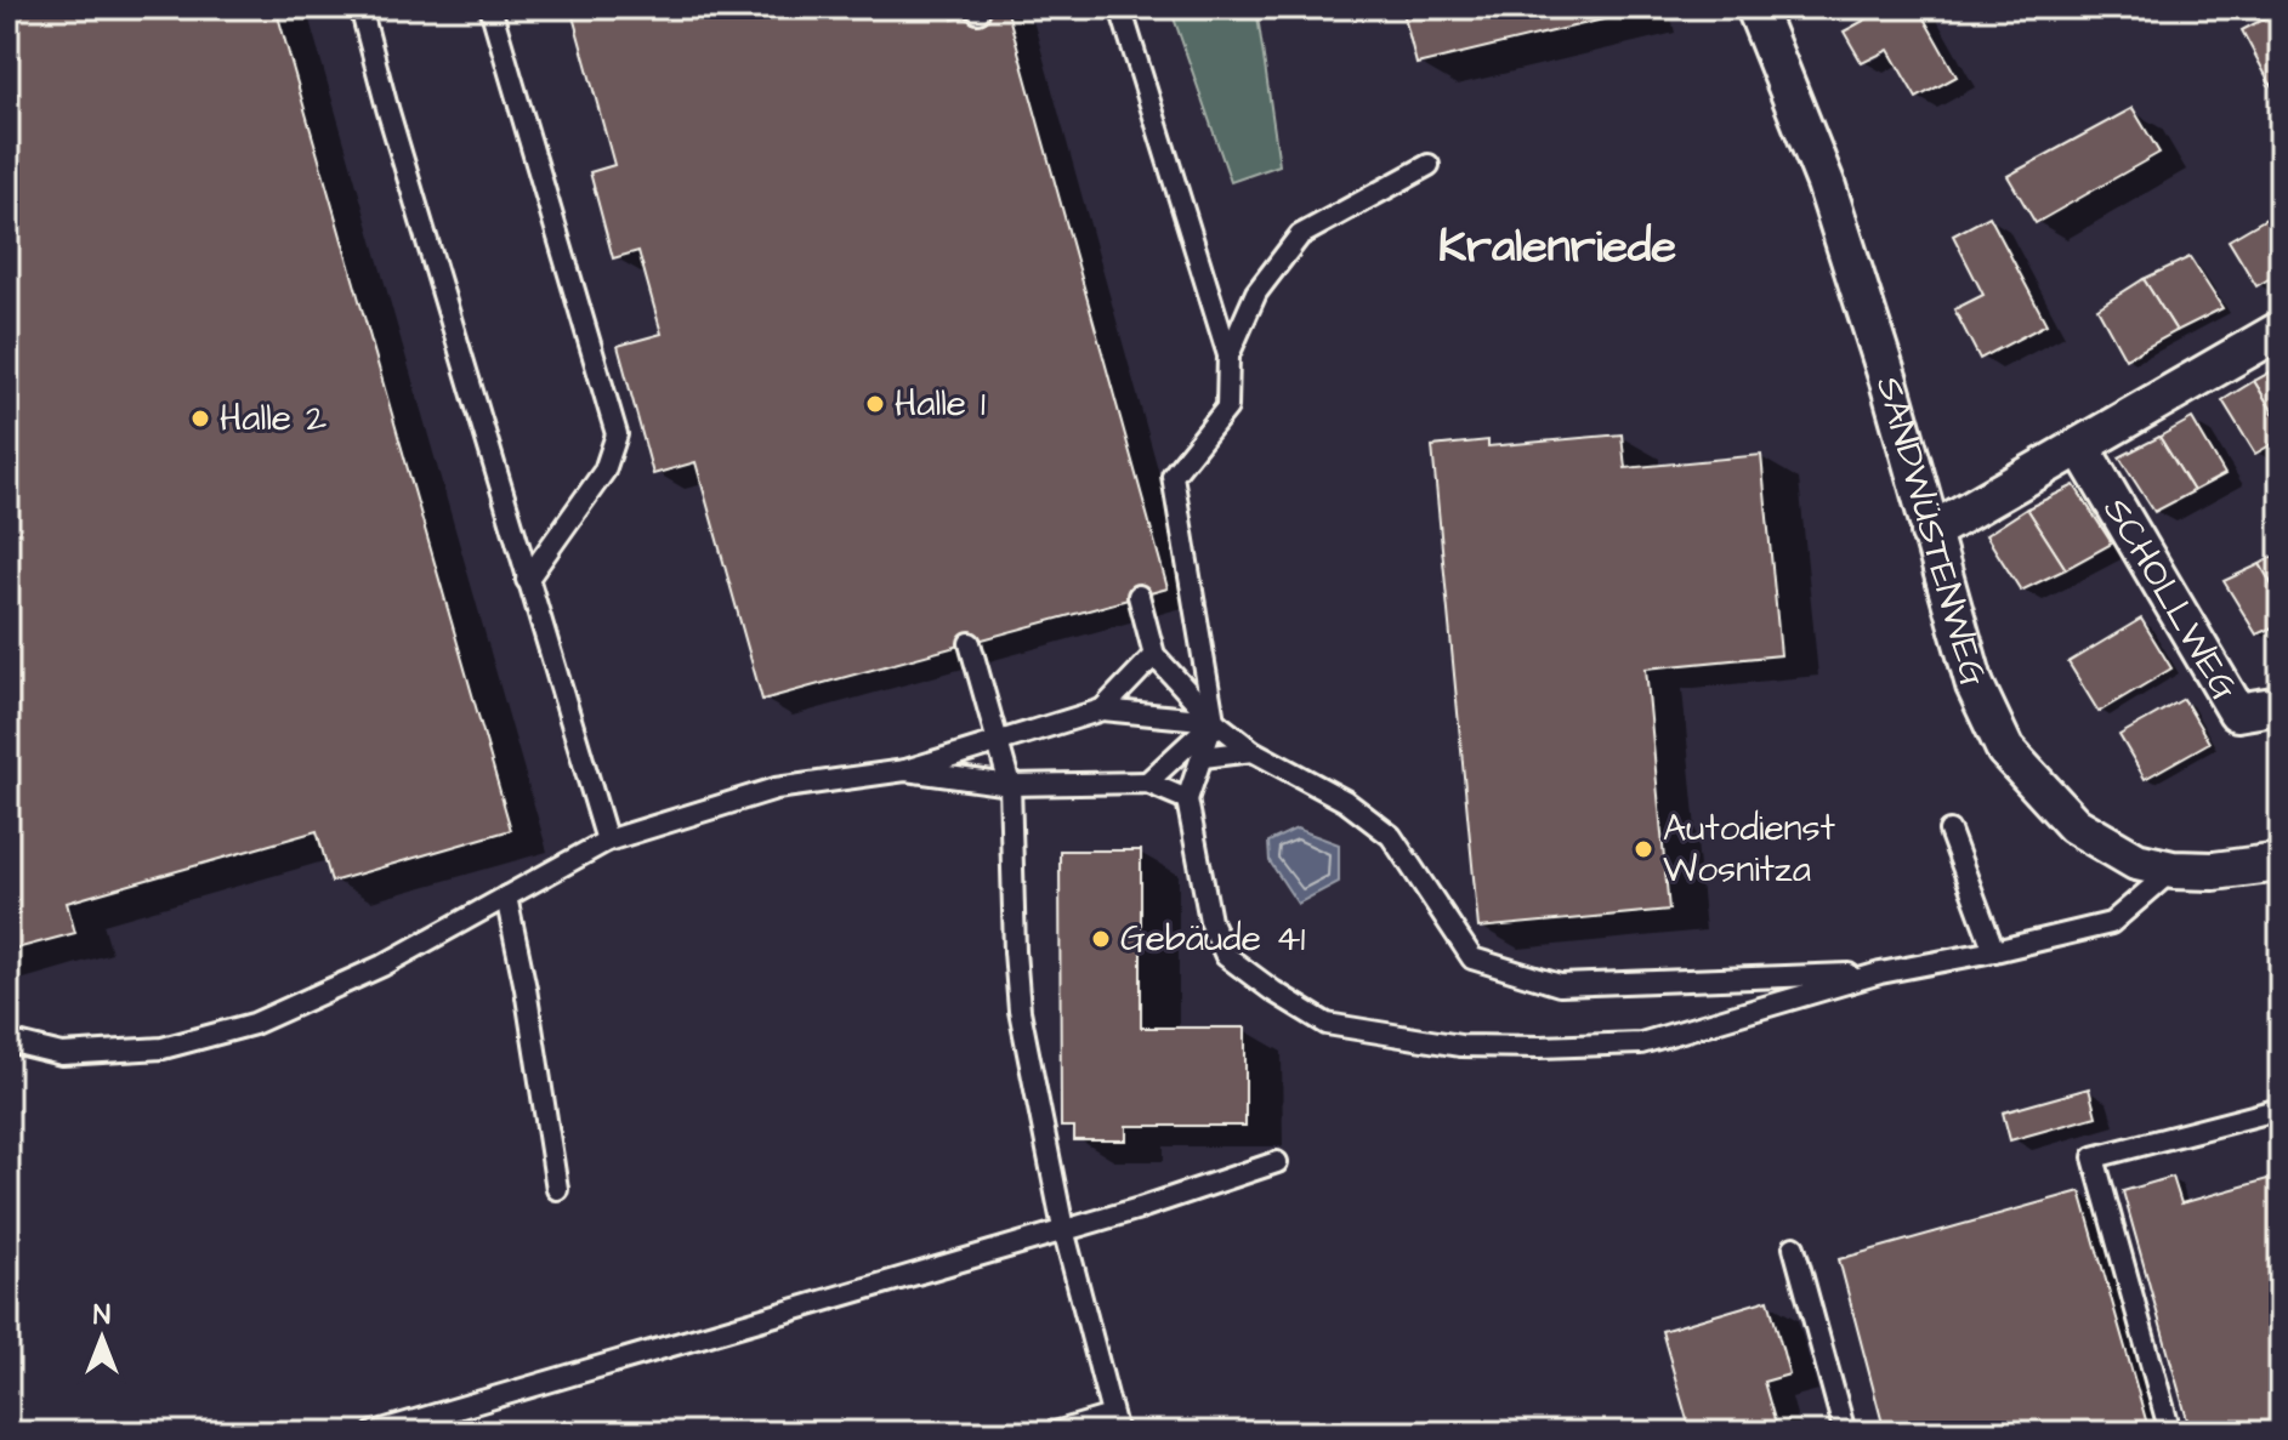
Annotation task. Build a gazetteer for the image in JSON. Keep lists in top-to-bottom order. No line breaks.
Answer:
{"streets":{"street":["SANDWÜSTENWEG","SCHOLLWEG"]},"districts":["Kralenriede"],"places":["Halle 1","Halle 2","Autodienst Wosnitza","Gebäude 41"],"north":"top"}
